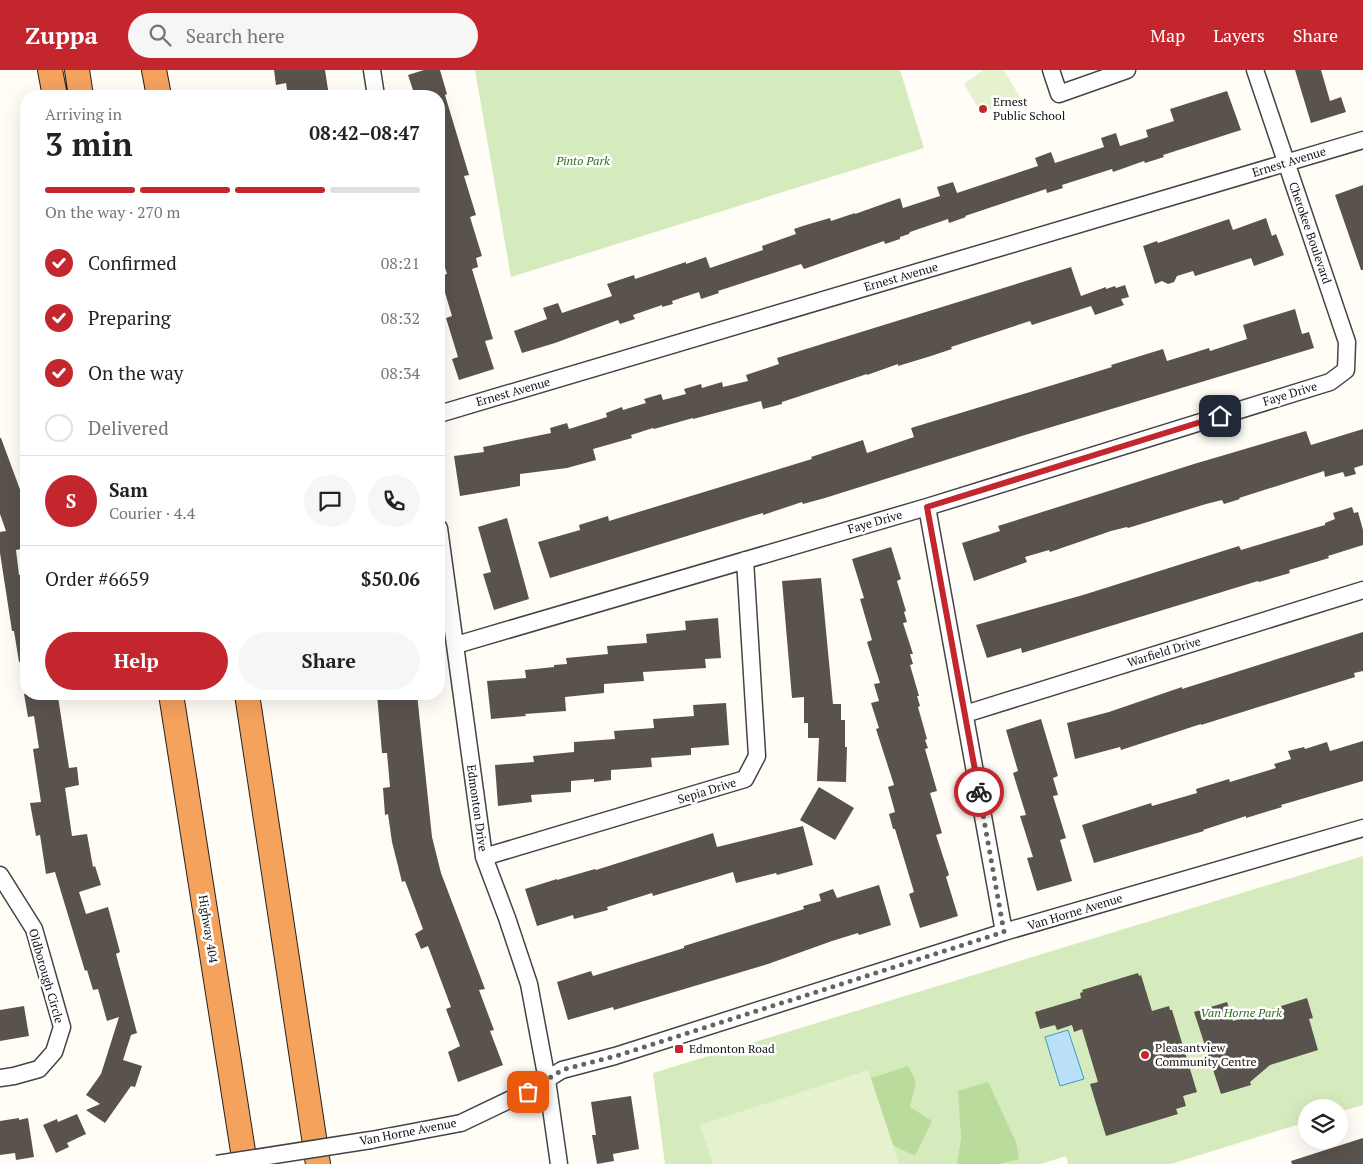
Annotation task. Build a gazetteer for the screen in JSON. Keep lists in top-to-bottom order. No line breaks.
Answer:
{"streets":{"highway":["Highway 404"],"street":["Ernest Avenue","Cherokee Boulevard","Faye Drive","Warfield Drive","Sepia Drive","Edmonton Drive","Van Horne Avenue","Oldborough Circle"]},"crossings":[["Ernest Avenue","Cherokee Boulevard"],["Cherokee Boulevard","Faye Drive"],["Faye Drive","Sepia Drive"],["Faye Drive","Edmonton Drive"],["Sepia Drive","Edmonton Drive"],["Edmonton Drive","Van Horne Avenue"]],"parks":["Pinto Park","Van Horne Park"],"places":{"other":["Ernest Public School","Pleasantview Community Centre"],"transit":["Edmonton Road"]},"page":{"header":"Zuppa","search":"Search here","nav":["Map","Layers","Share"],"heading":["3 min","Arriving in","08:42–08:47"],"panel":["Sam","Courier · 4.4","Order #6659","$50.06"],"bar":"On the way · 270 m","list":[["Confirmed","08:21"],["Preparing","08:32"],["On the way","08:34"],"Delivered"],"round":"S","buttons":["Help","Share"]}}
